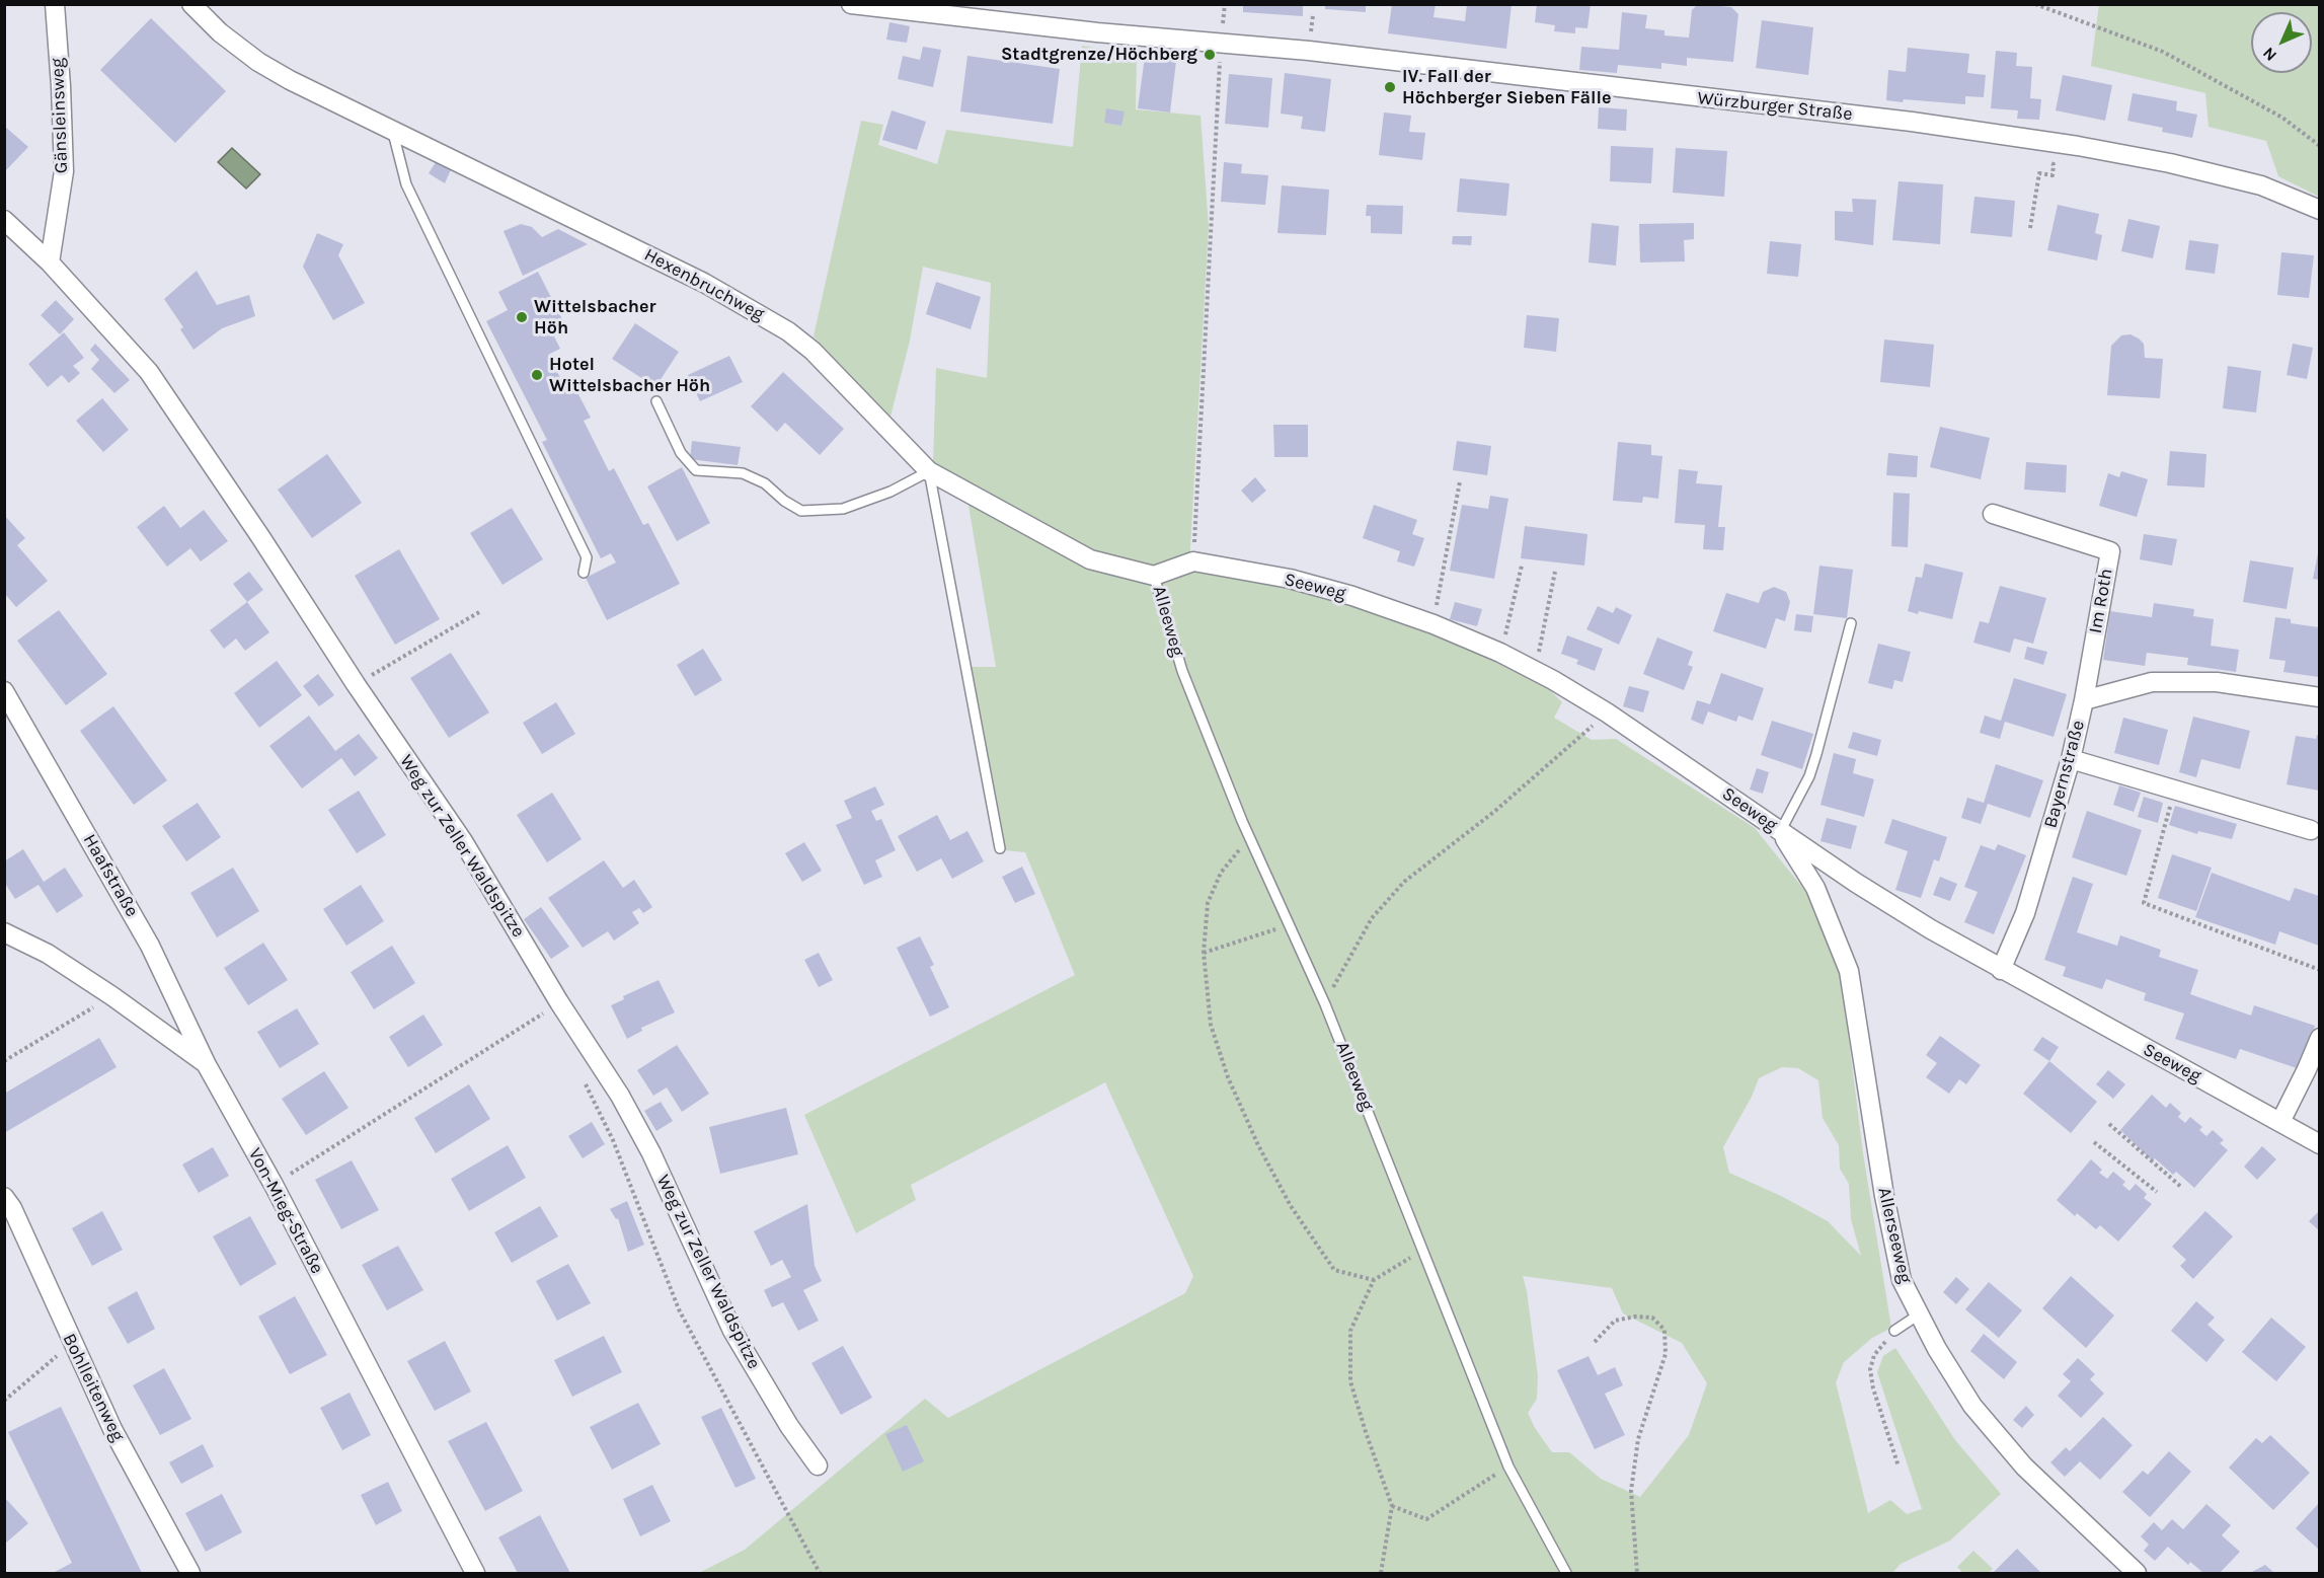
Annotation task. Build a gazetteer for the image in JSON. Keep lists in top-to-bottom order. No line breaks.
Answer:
{"streets":{"street":["Würzburger Straße","Gänsleinsweg","Hexenbruchweg","Seeweg","Im Roth","Bayernstraße","Weg zur Zeller Waldspitze","Haafstraße","Von-Mieg-Straße","Allerseeweg","Bohlleitenweg"],"lane":["Alleeweg"]},"crossings":[["Gänsleinsweg","Weg zur Zeller Waldspitze"],["Hexenbruchweg","Alleeweg"],["Seeweg","Bayernstraße"],["Seeweg","Allerseeweg"],["Im Roth","Bayernstraße"],["Haafstraße","Von-Mieg-Straße"]],"places":["Stadtgrenze/Höchberg","IV. Fall der Höchberger Sieben Fälle","Wittelsbacher Höh","Hotel Wittelsbacher Höh"],"north":"bottom left"}
